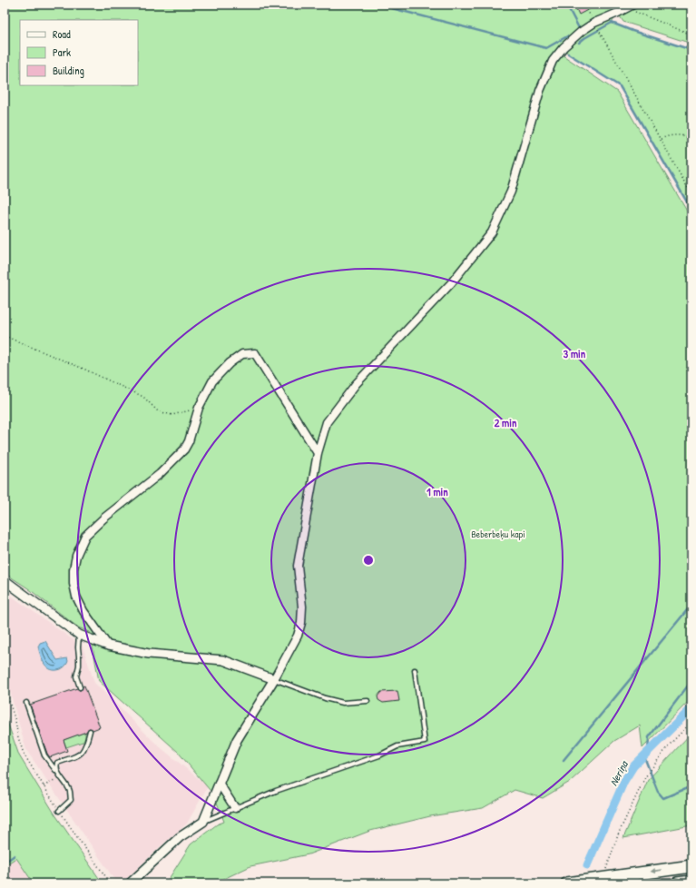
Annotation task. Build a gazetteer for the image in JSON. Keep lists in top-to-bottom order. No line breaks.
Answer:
{"water":["Neriņa"],"parks":["Beberbeķu kapi"],"legend":["Road","Park","Building"],"rings":["3 min","2 min","1 min"]}
